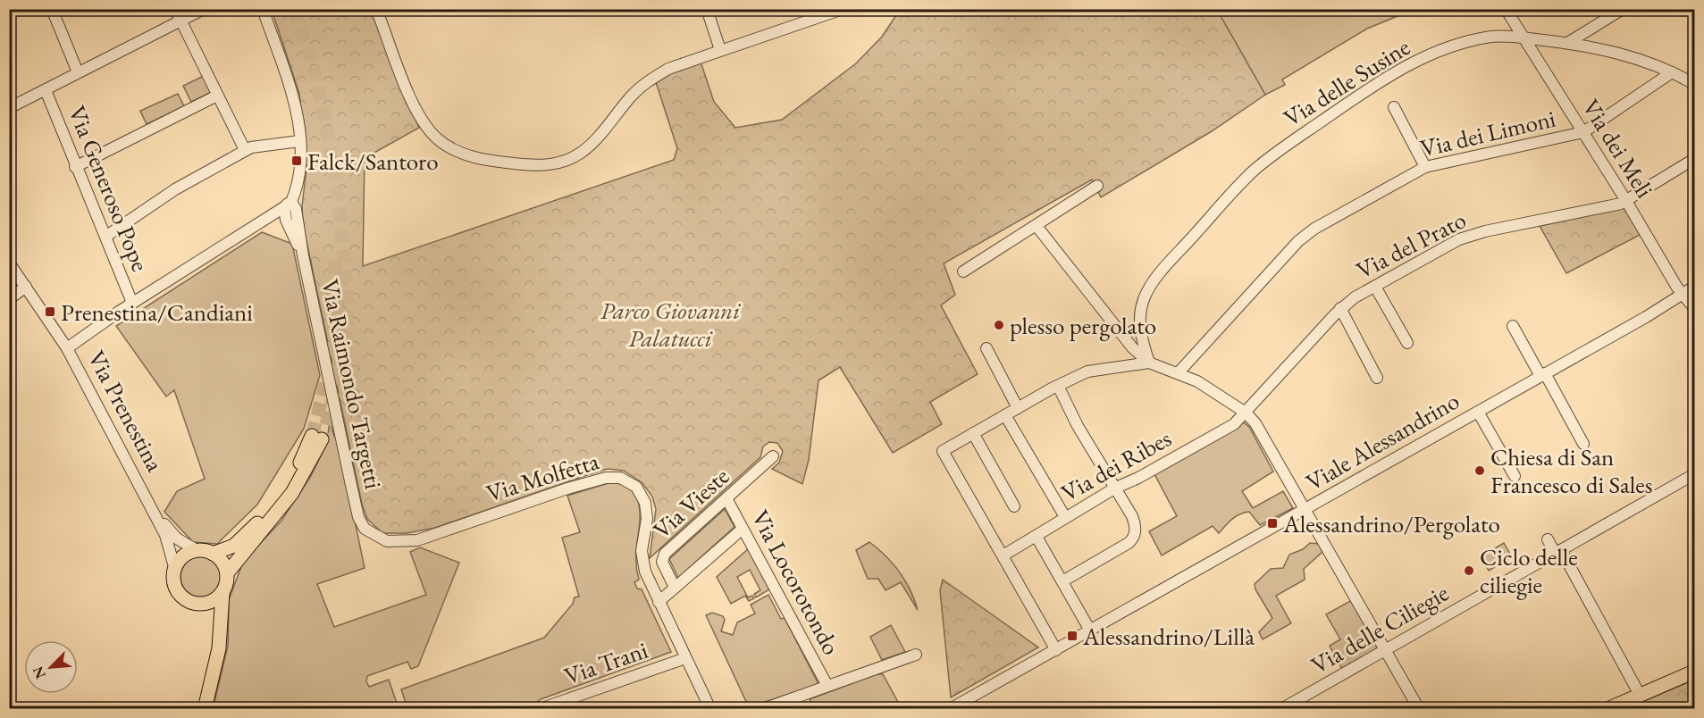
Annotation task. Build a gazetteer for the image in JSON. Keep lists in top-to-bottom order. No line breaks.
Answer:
{"streets":{"street":["Via delle Susine","Via dei Limoni","Via dei Meli","Via Generoso Pope","Via del Prato","Via Raimondo Targetti","Via Prenestina","Viale Alessandrino","Via dei Ribes","Via Molfetta","Via Vieste","Via Locorotondo","Via delle Ciliegie","Via Trani"]},"crossings":[["Via delle Susine","Via dei Limoni"],["Via delle Susine","Via dei Meli"],["Via dei Limoni","Via dei Meli"],["Via dei Meli","Via del Prato"],["Via dei Meli","Viale Alessandrino"],["Via del Prato","Via dei Ribes"],["Via Raimondo Targetti","Via Molfetta"],["Via Molfetta","Via Trani"],["Via Vieste","Via Locorotondo"]],"parks":["Parco Giovanni Palatucci"],"places":{"transit":["Falck/Santoro","Prenestina/Candiani","Alessandrino/Pergolato","Alessandrino/Lillà"],"other":["plesso pergolato","Chiesa di San Francesco di Sales","Ciclo delle ciliegie"]},"north":"bottom left"}
